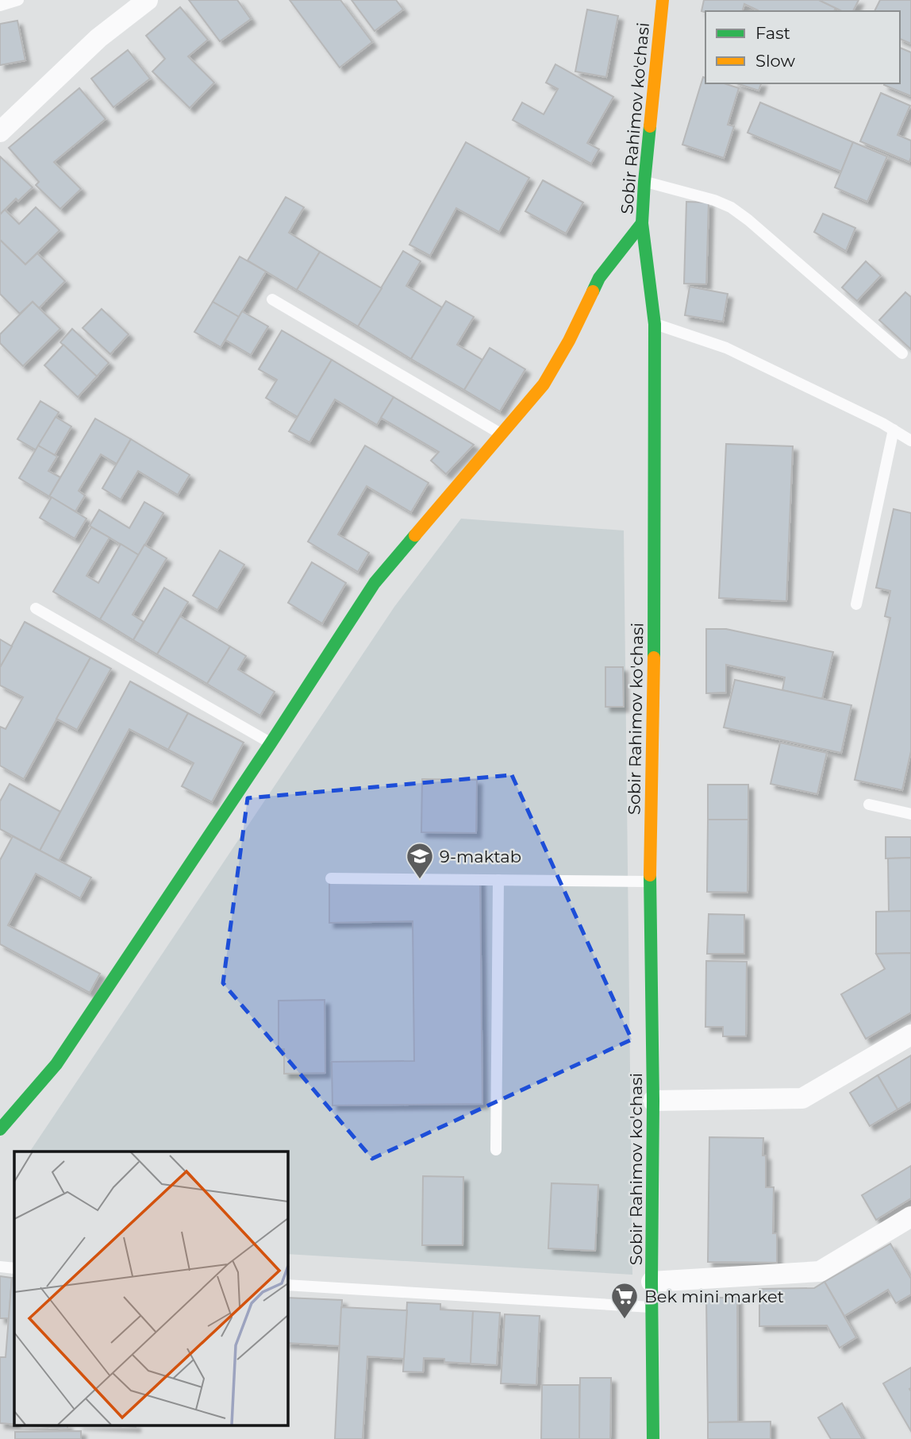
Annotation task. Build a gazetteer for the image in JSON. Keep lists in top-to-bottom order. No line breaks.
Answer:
{"streets":{"street":["Sobir Rahimov ko'chasi"]},"places":{"school or university":["9-maktab"],"supermarket":["Bek mini market"]},"legend":["Fast","Slow"]}
